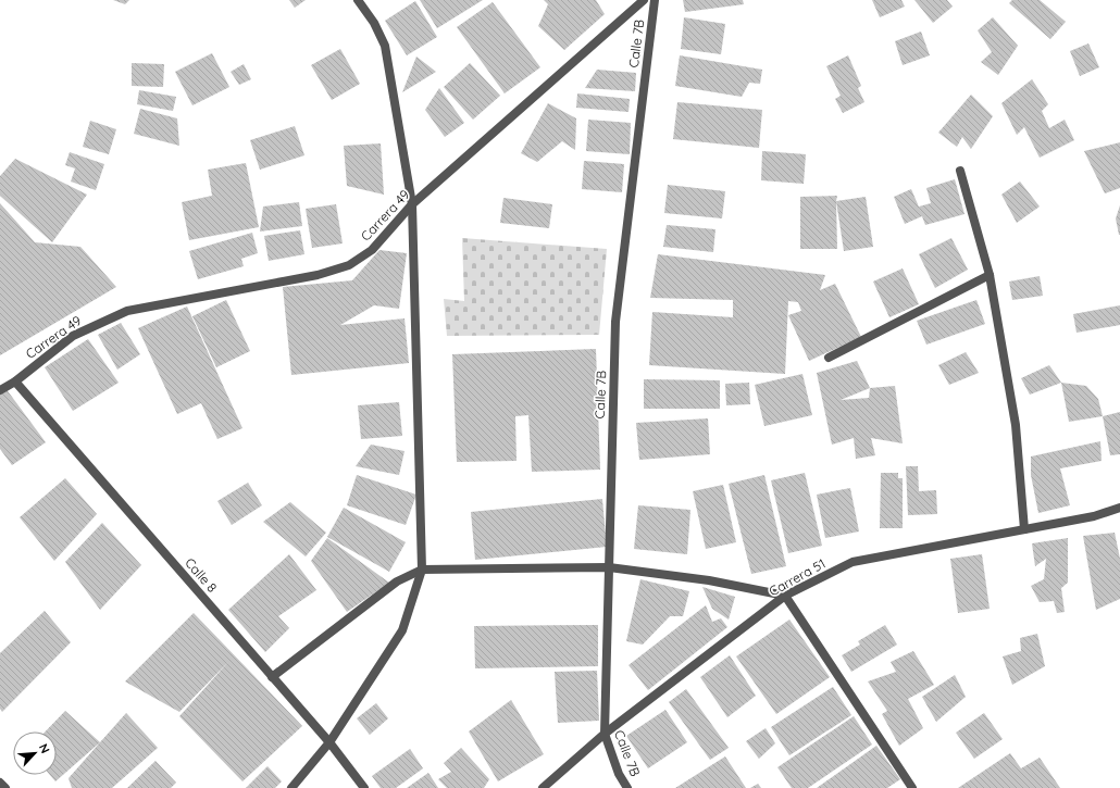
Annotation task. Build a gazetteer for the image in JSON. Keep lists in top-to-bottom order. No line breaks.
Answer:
{"streets":{"street":["Calle 7B","Carrera 49","Calle 8","Carrera 51"]},"crossings":[["Calle 7B","Carrera 51"],["Carrera 49","Calle 8"]],"north":"top right"}
